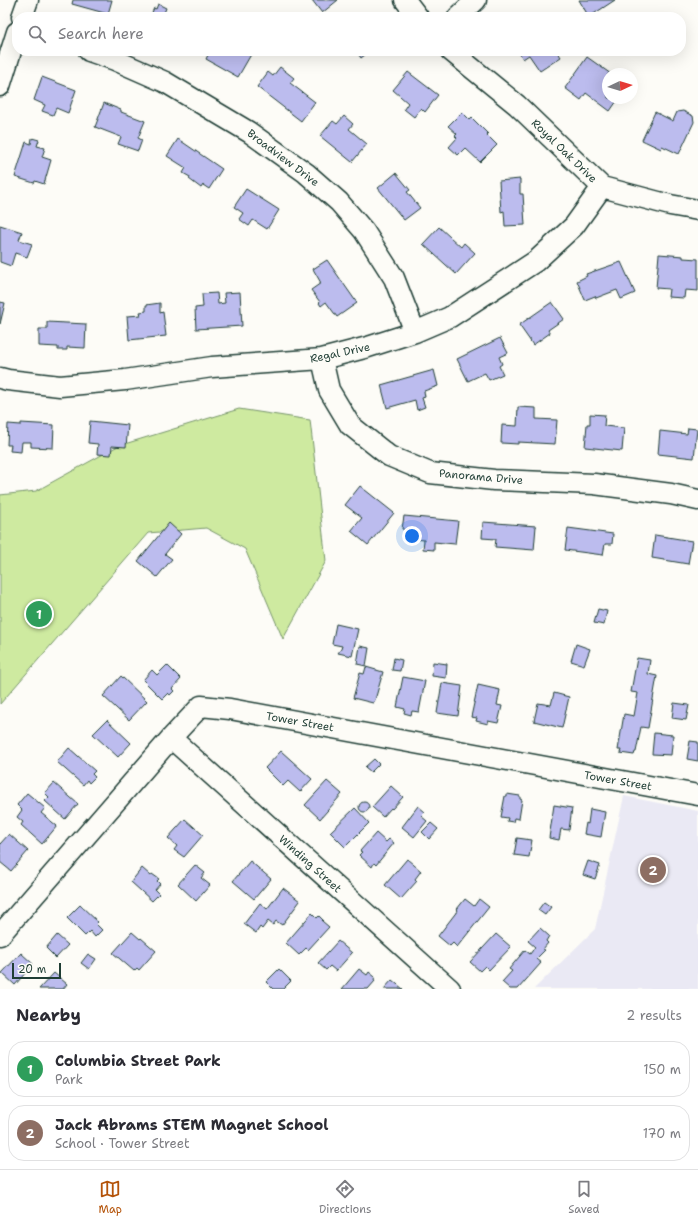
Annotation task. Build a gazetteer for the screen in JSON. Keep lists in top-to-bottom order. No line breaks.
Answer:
{"streets":{"street":["Royal Oak Drive","Broadview Drive","Regal Drive","Panorama Drive","Tower Street","Winding Street"]},"crossings":[["Royal Oak Drive","Regal Drive"],["Broadview Drive","Regal Drive"],["Regal Drive","Panorama Drive"],["Tower Street","Winding Street"]],"scale_bar":"20 m","north":"right","page":{"search":"Search here","pins":["1","2"],"scale":"20 m","heading":["Nearby","2 results"],"list":[{"mark":"1","name":"Columbia Street Park","note":"Park","value":"150 m"},{"mark":"2","name":"Jack Abrams STEM Magnet School","note":"School · Tower Street","value":"170 m"}],"nav":["Map","Directions","Saved"]}}
